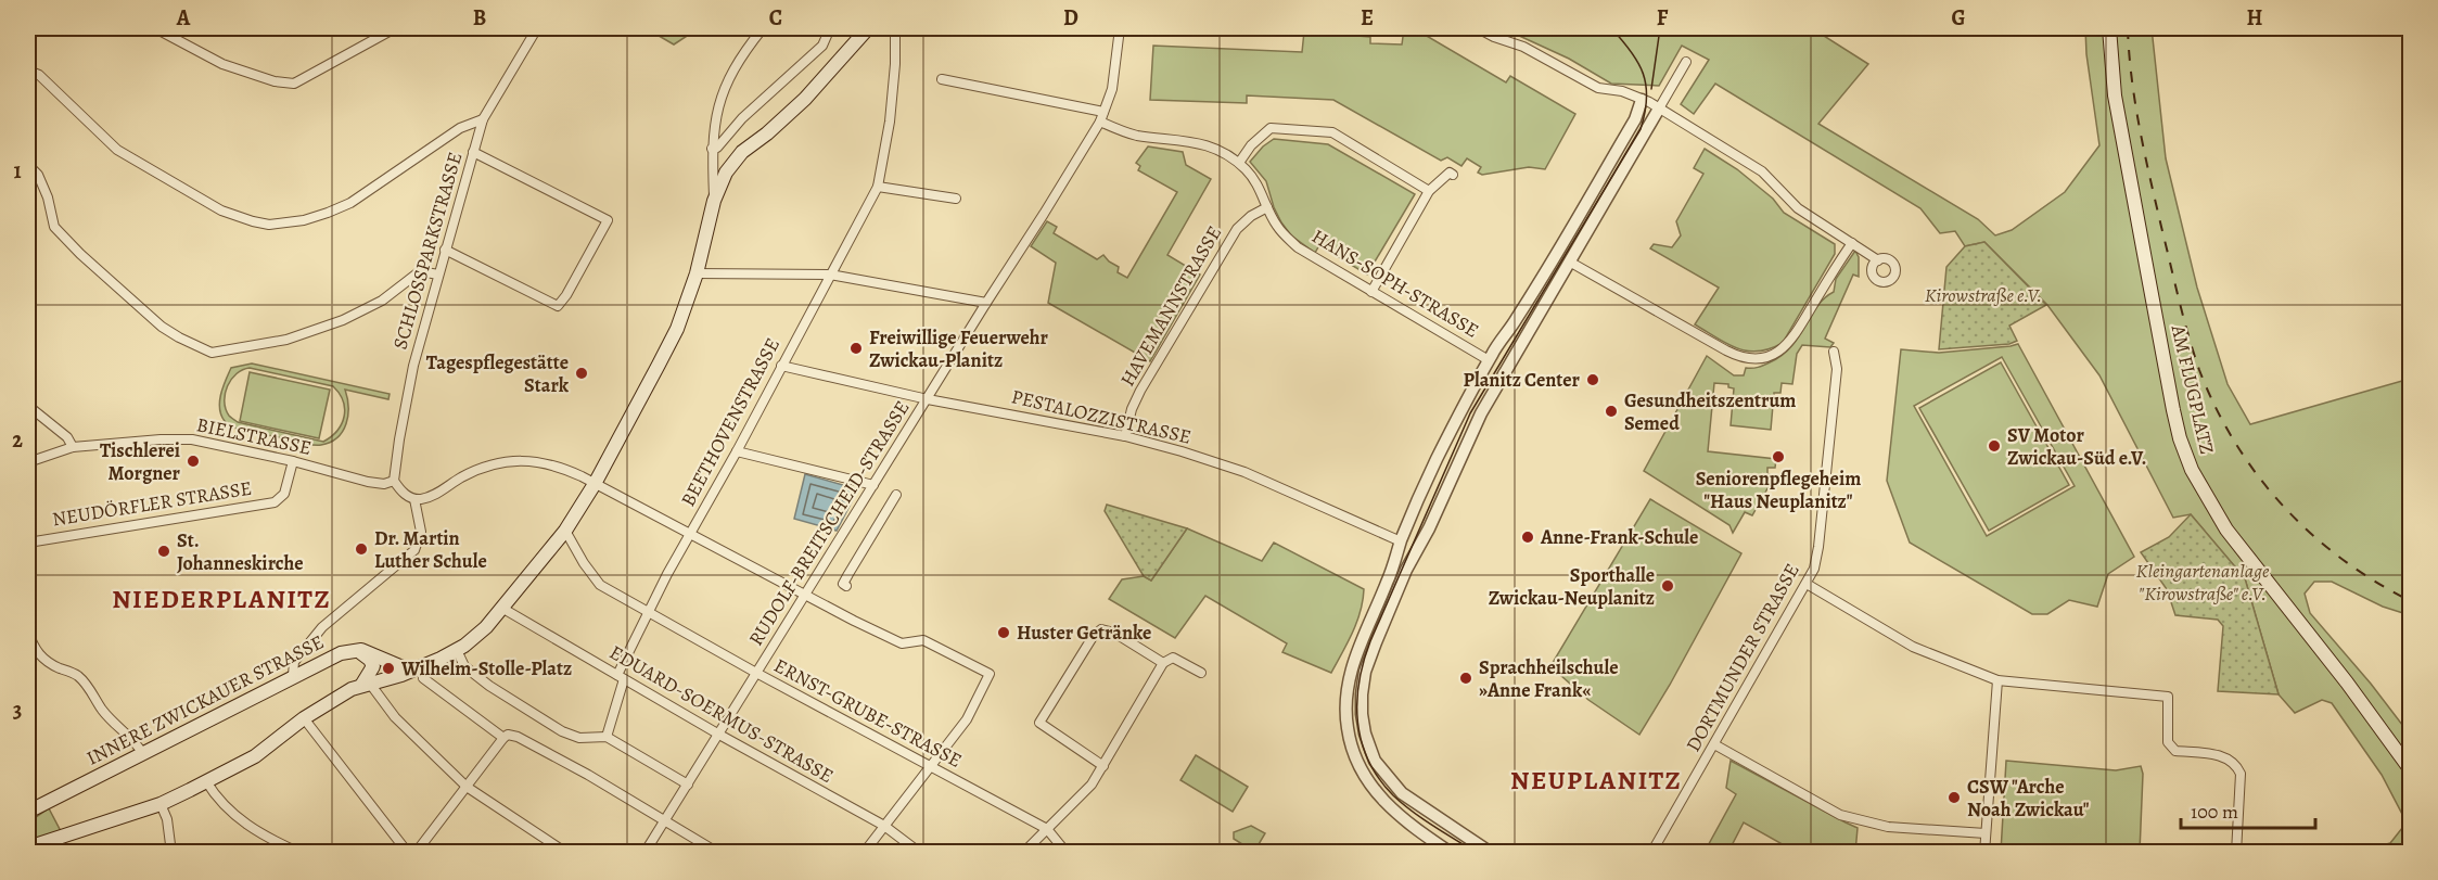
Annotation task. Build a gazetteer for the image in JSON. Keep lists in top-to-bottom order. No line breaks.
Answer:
{"streets":{"main road":["AM FLUGPLATZ","INNERE ZWICKAUER STRASSE"],"street":["SCHLOSSPARKSTRASSE","HANS-SOPH-STRASSE","HAVEMANNSTRASSE","PESTALOZZISTRASSE","BEETHOVENSTRASSE","BIELSTRASSE","NEUDÖRFLER STRASSE","RUDOLF-BREITSCHEID-STRASSE","DORTMUNDER STRASSE","ERNST-GRUBE-STRASSE","EDUARD-SOERMUS-STRASSE"]},"crossings":[["SCHLOSSPARKSTRASSE","BIELSTRASSE"],["HANS-SOPH-STRASSE","HAVEMANNSTRASSE"],["HANS-SOPH-STRASSE","RUDOLF-BREITSCHEID-STRASSE"],["HAVEMANNSTRASSE","PESTALOZZISTRASSE"],["PESTALOZZISTRASSE","BEETHOVENSTRASSE"],["PESTALOZZISTRASSE","RUDOLF-BREITSCHEID-STRASSE"],["BEETHOVENSTRASSE","ERNST-GRUBE-STRASSE"],["BEETHOVENSTRASSE","EDUARD-SOERMUS-STRASSE"],["BIELSTRASSE","NEUDÖRFLER STRASSE"],["RUDOLF-BREITSCHEID-STRASSE","ERNST-GRUBE-STRASSE"],["RUDOLF-BREITSCHEID-STRASSE","EDUARD-SOERMUS-STRASSE"]],"districts":["NIEDERPLANITZ","NEUPLANITZ"],"parks":["Kirowstraße e.V.","Kleingartenanlage \"Kirowstraße\" e.V."],"places":["Freiwillige Feuerwehr Zwickau-Planitz","Tagespflegestätte Stark","Planitz Center","Gesundheitszentrum Semed","SV Motor Zwickau-Süd e.V.","Seniorenpflegeheim \"Haus Neuplanitz\"","Tischlerei Morgner","Anne-Frank-Schule","Dr. Martin Luther Schule","St. Johanneskirche","Sporthalle Zwickau-Neuplanitz","Huster Getränke","Wilhelm-Stolle-Platz","Sprachheilschule »Anne Frank«","CSW \"Arche Noah Zwickau\""],"scale_bar":"100 m","grid":{"columns":["A","B","C","D","E","F","G","H"],"rows":["1","2","3"]}}
